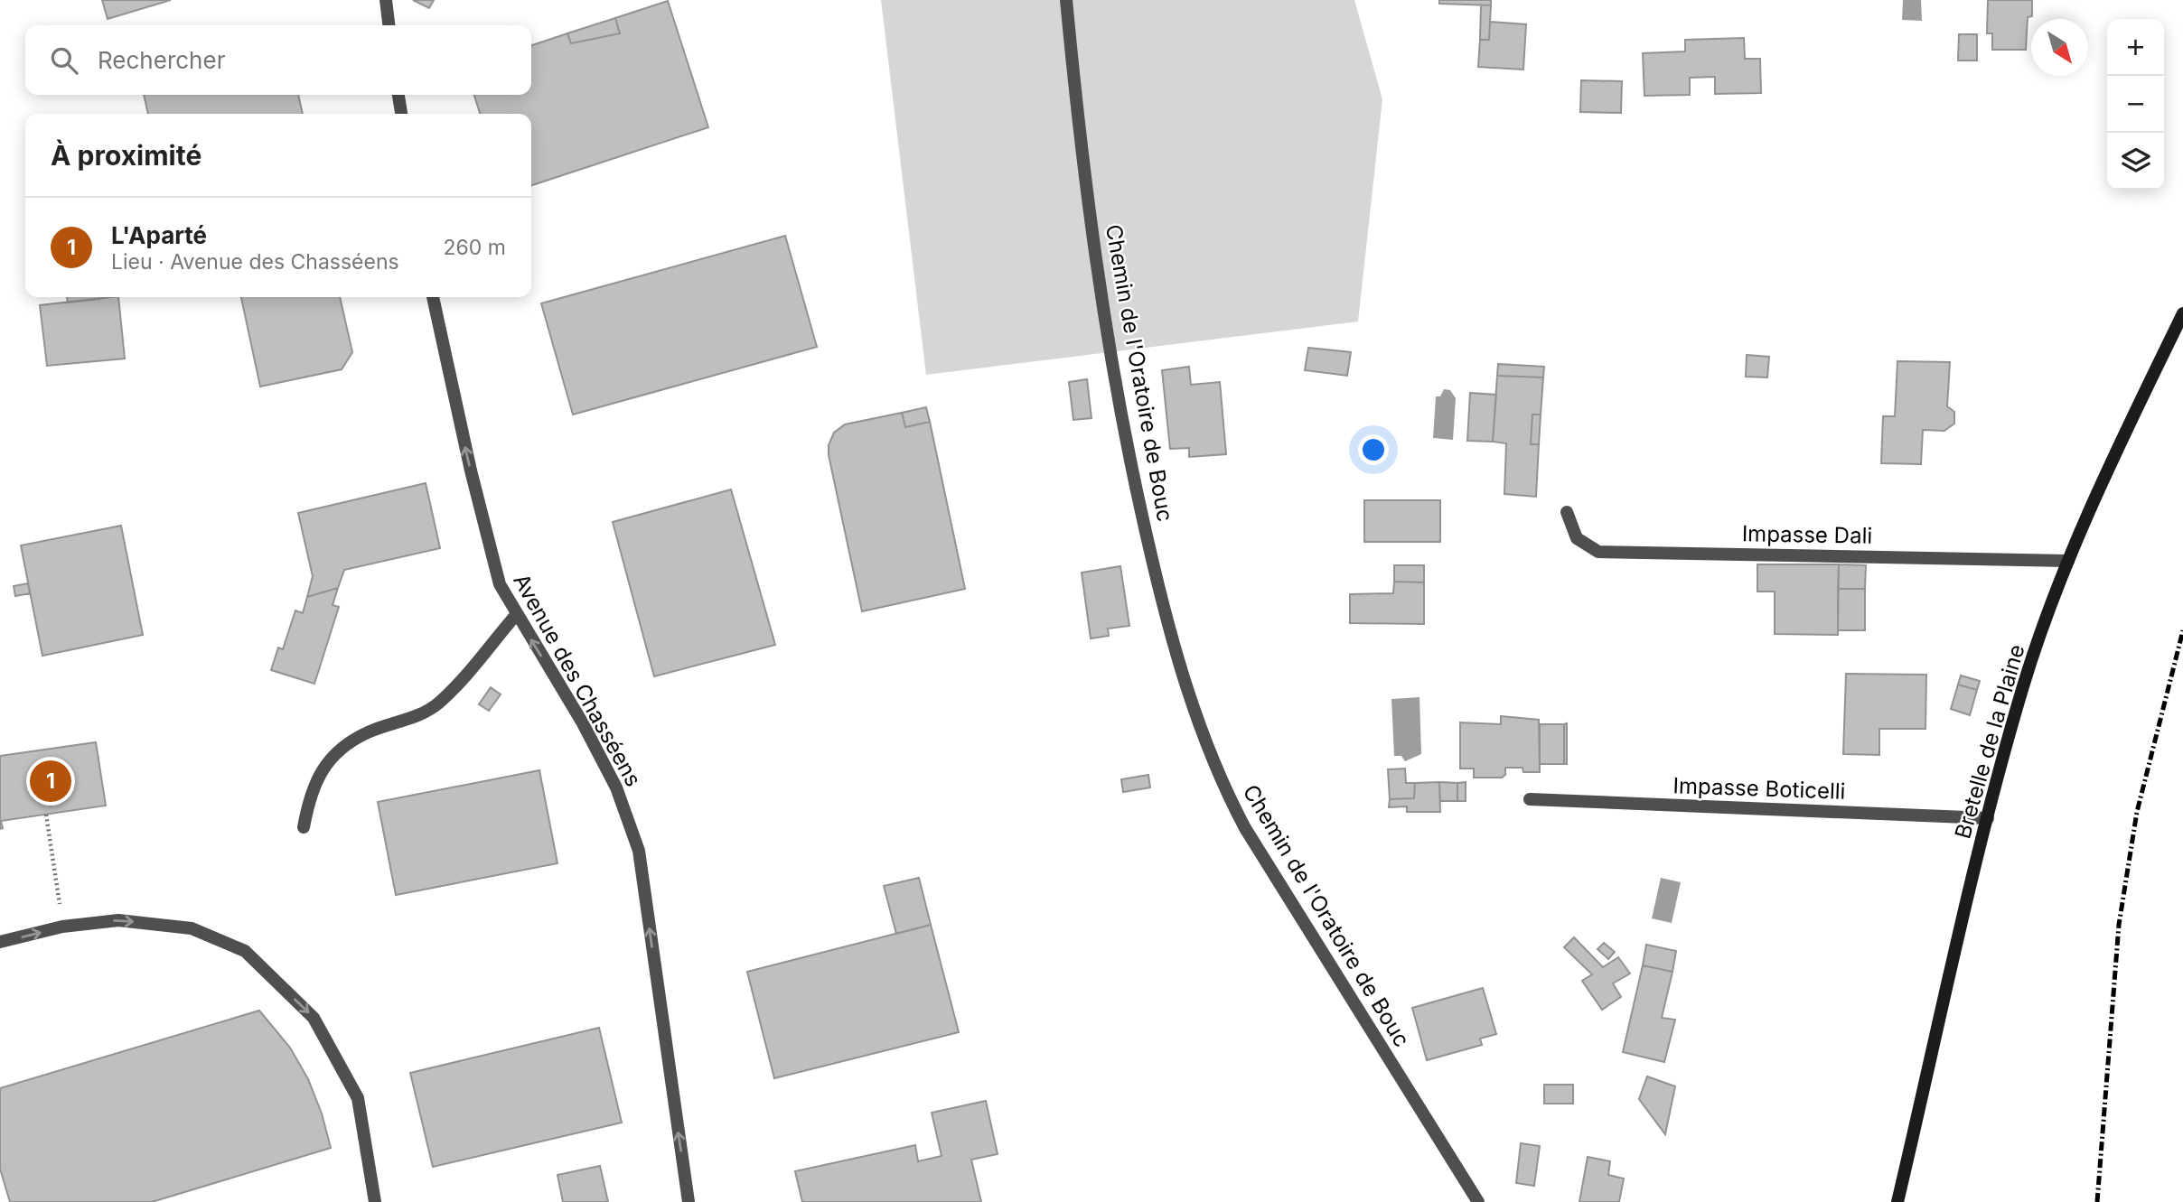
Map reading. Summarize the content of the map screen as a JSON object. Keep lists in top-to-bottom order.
{
  "streets": {
    "main road": ["Bretelle de la Plaine"],
    "street": [
      "Chemin de l'Oratoire de Bouc",
      "Impasse Dali",
      "Avenue des Chasséens",
      "Impasse Boticelli"
    ]
  },
  "crossings": [
    ["Impasse Dali", "Bretelle de la Plaine"],
    ["Bretelle de la Plaine", "Impasse Boticelli"]
  ],
  "one_way": ["Avenue des Chasséens"],
  "north": "bottom right",
  "page": {
    "map_buttons": ["+", "−"],
    "search": "Rechercher",
    "heading": "À proximité",
    "list": [
      {
        "mark": "1",
        "name": "L'Aparté",
        "note": "Lieu · Avenue des Chasséens",
        "value": "260 m"
      }
    ],
    "pins": "1"
  }
}
